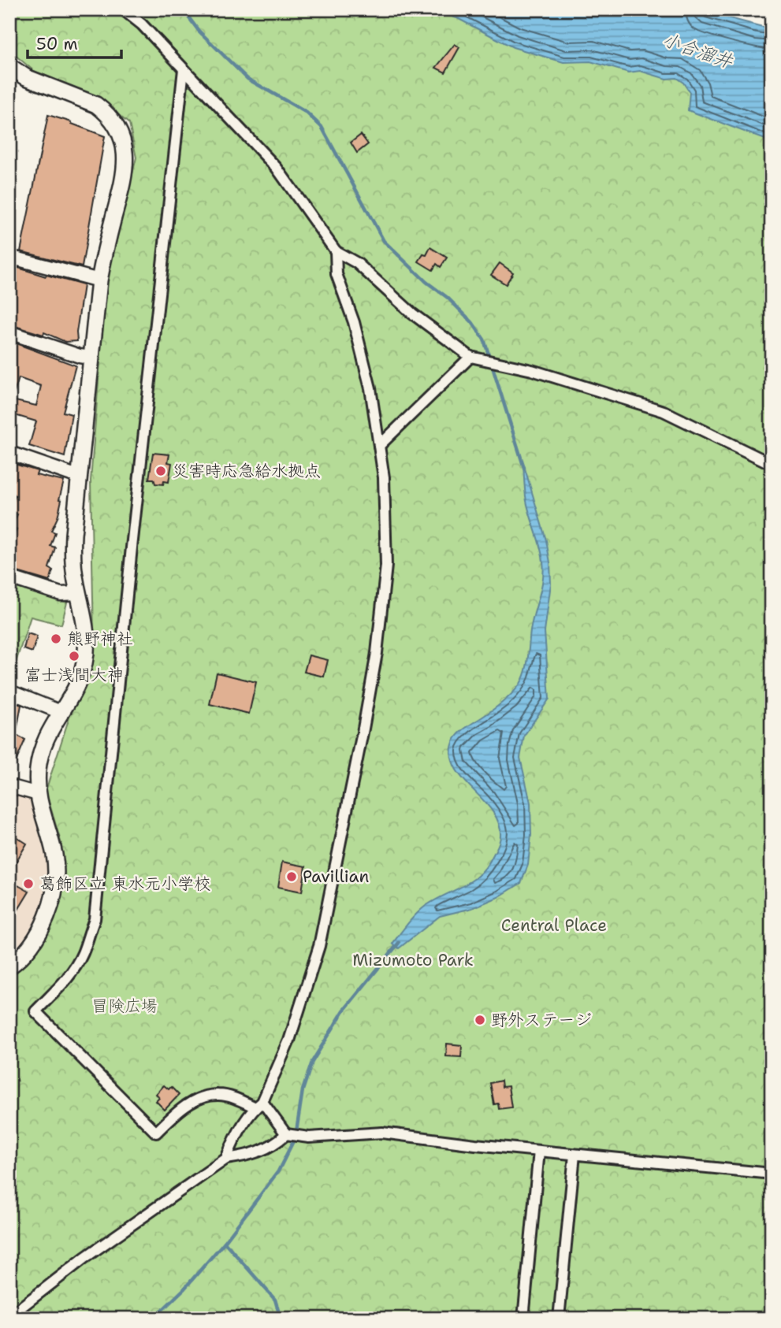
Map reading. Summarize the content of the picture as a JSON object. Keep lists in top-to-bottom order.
{
  "water": ["小合溜井"],
  "parks": ["Central Place", "Mizumoto Park", "冒険広場"],
  "places": [
    "災害時応急給水拠点",
    "熊野神社",
    "富士浅間大神",
    "Pavillian",
    "葛飾区立 東水元小学校",
    "野外ステージ"
  ],
  "scale_bar": "50 m"
}
